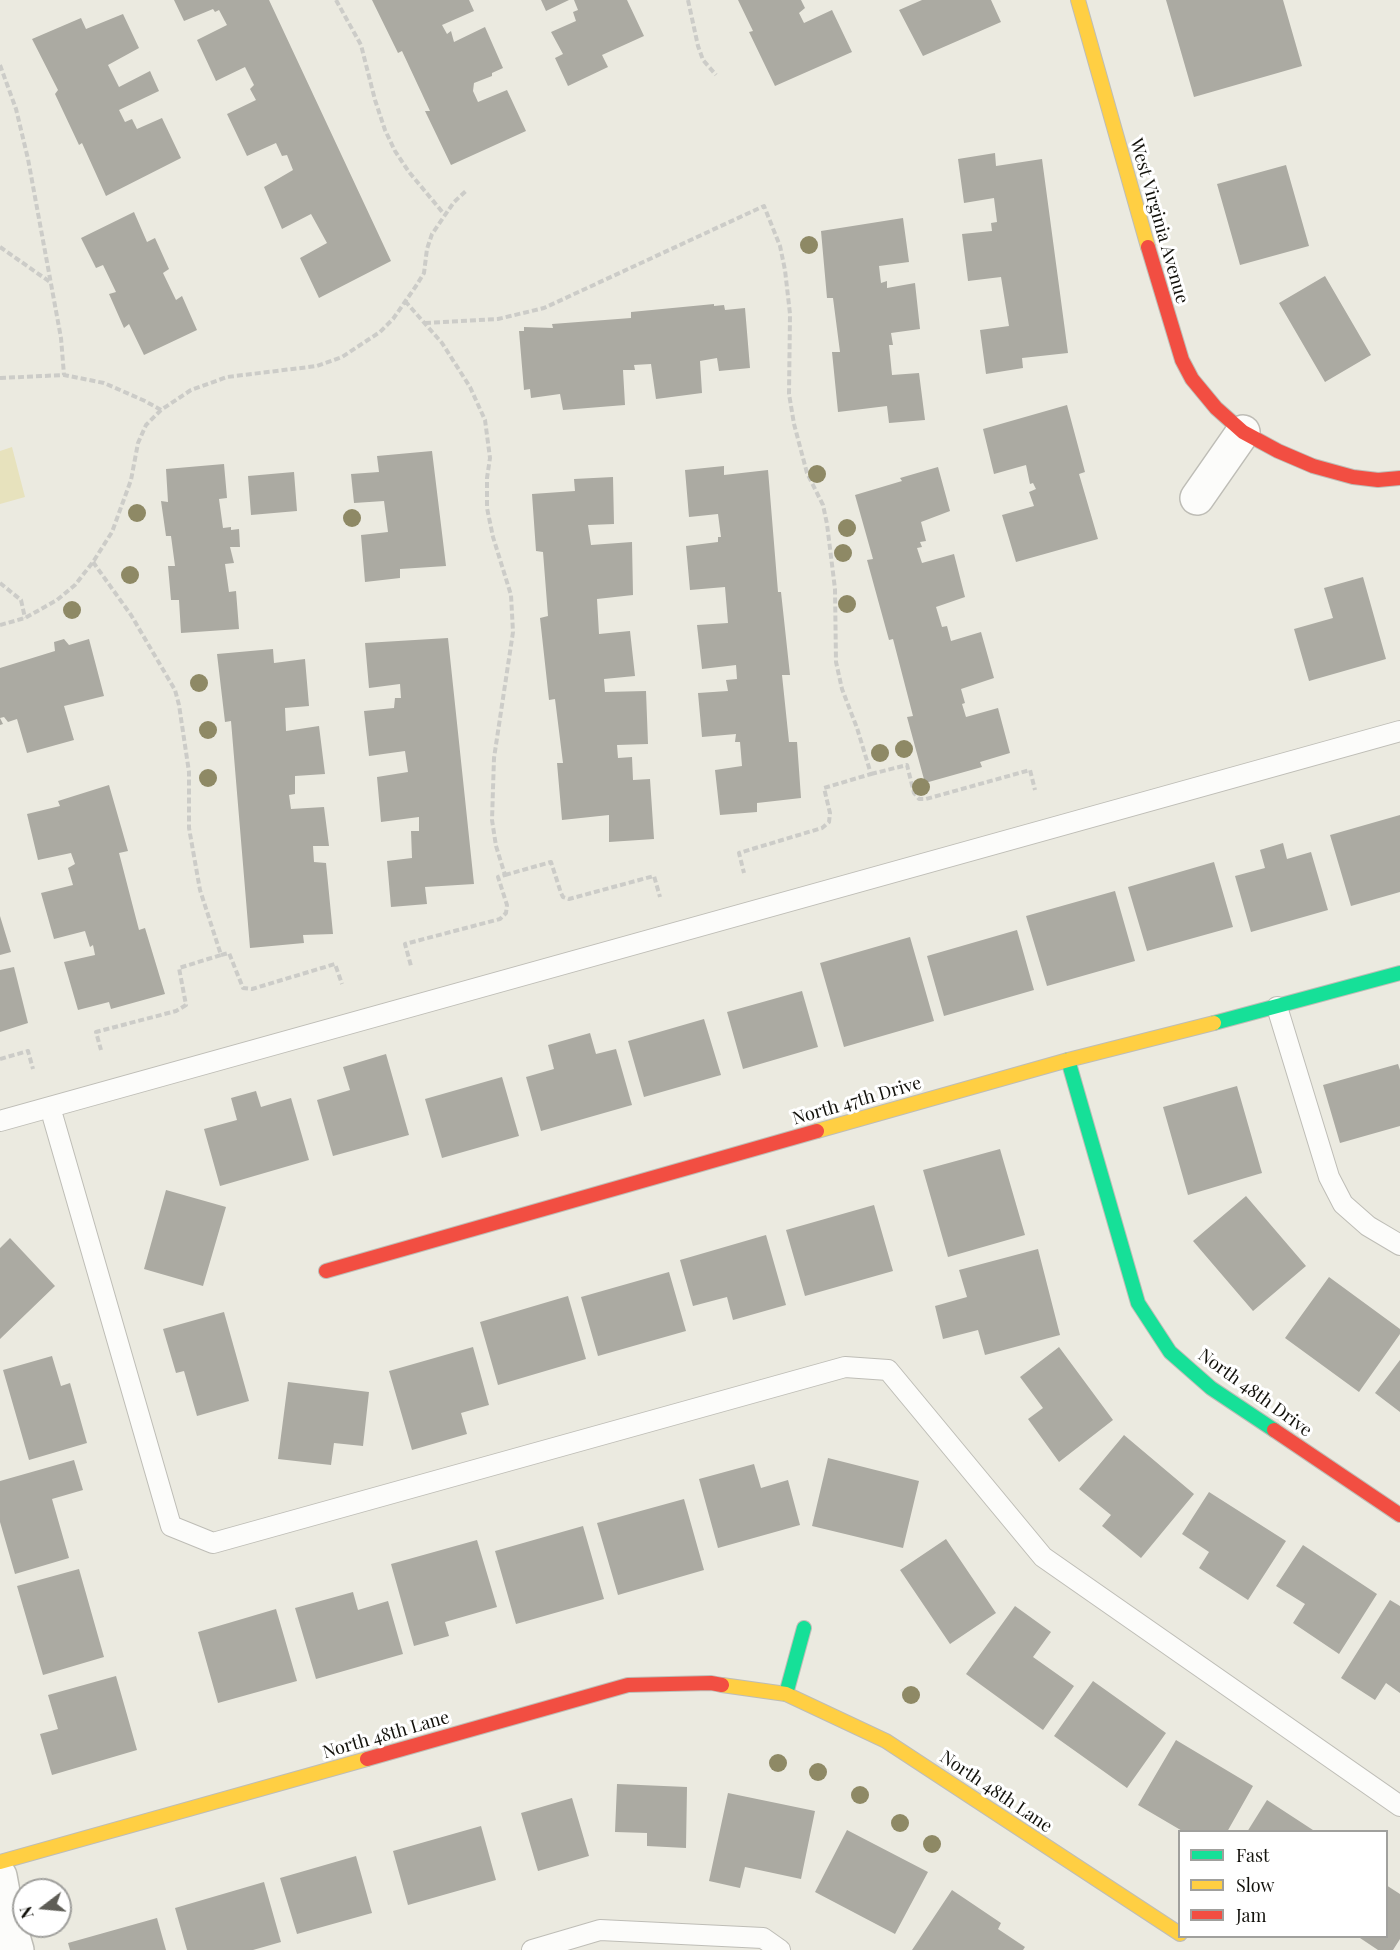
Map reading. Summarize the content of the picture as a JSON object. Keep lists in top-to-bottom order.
{
  "streets": {
    "street": [
      "West Virginia Avenue",
      "North 47th Drive",
      "North 48th Drive",
      "North 48th Lane"
    ]
  },
  "crossings": [
    ["North 47th Drive", "North 48th Drive"]
  ],
  "legend": ["Fast", "Slow", "Jam"],
  "north": "left"
}
